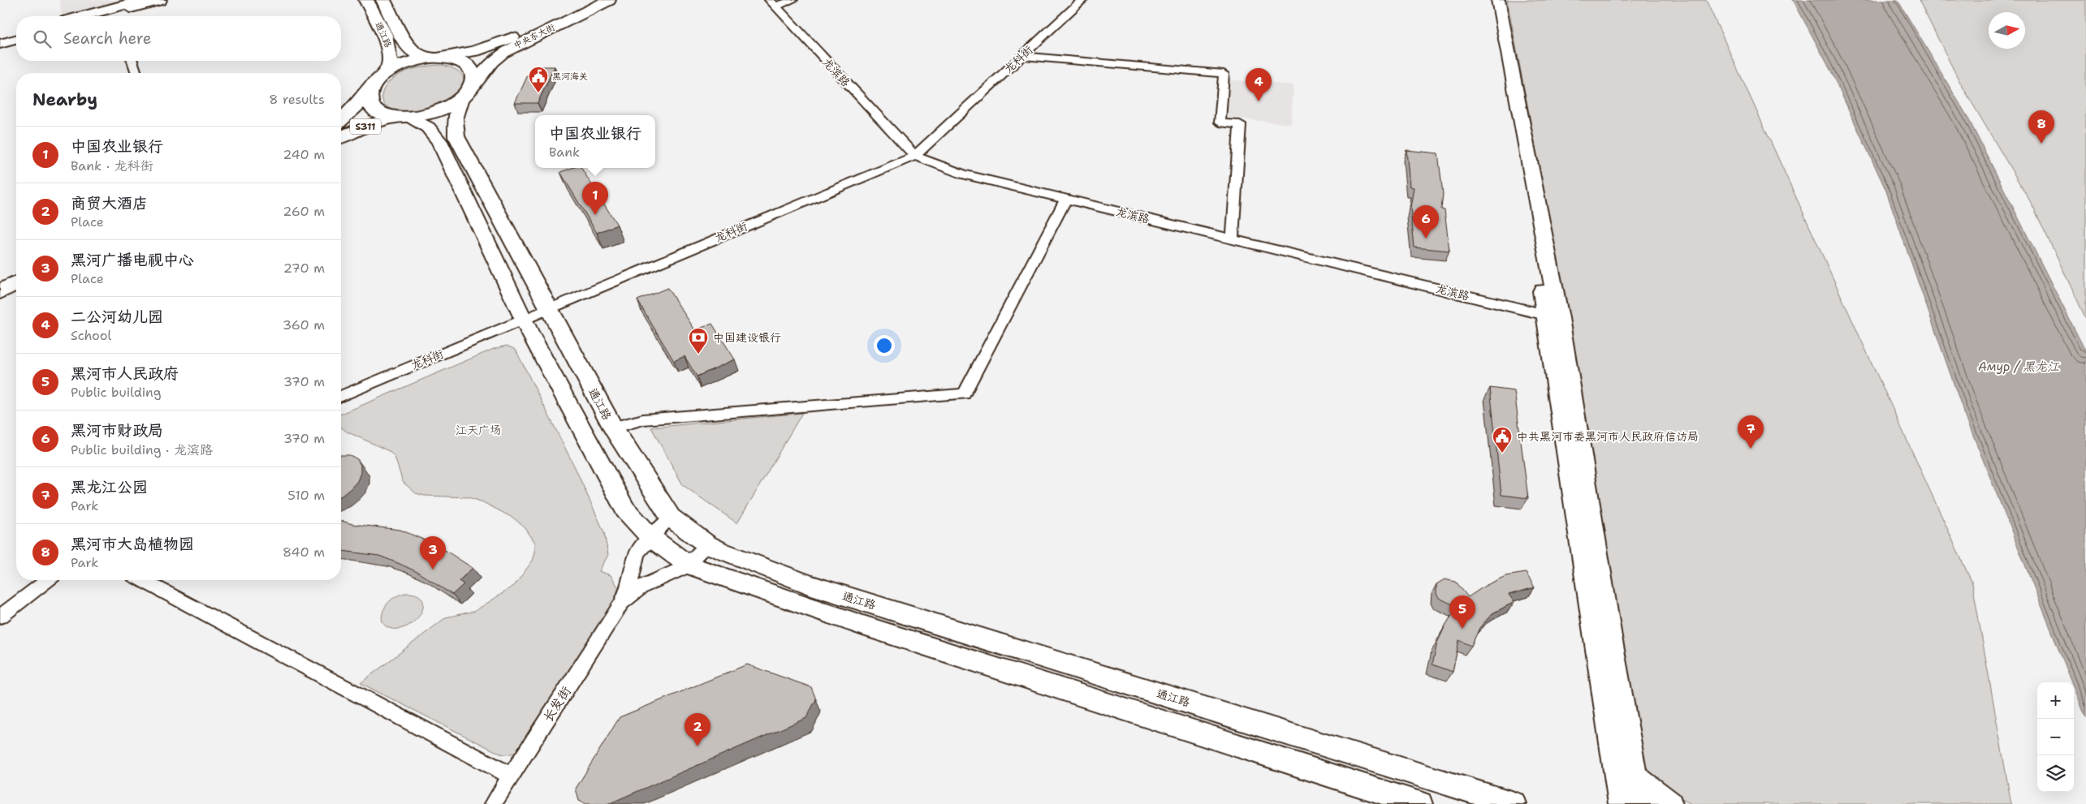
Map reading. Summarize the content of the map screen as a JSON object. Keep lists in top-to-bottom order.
{
  "streets": {
    "main road": ["通江路", "中央东大街", "S311"],
    "street": ["龙科街", "龙滨路", "长发街"]
  },
  "crossings": [
    ["通江路", "中央东大街"],
    ["通江路", "龙科街"],
    ["通江路", "S311"],
    ["通江路", "长发街"],
    ["龙科街", "龙滨路"]
  ],
  "water": ["Амур / 黑龙江"],
  "parks": ["江天广场"],
  "places": {
    "public building": ["黑河海关", "中共黑河市委黑河市人民政府信访局"],
    "bank": ["中国建设银行"]
  },
  "north": "right",
  "page": {
    "search": "Search here",
    "pins": [
      "4",
      "8",
      "1",
      "6",
      "7",
      "3",
      "5",
      "2"
    ],
    "heading": ["Nearby", "8 results"],
    "popup": ["中国农业银行", "Bank"],
    "list": [
      {
        "mark": "1",
        "name": "中国农业银行",
        "note": "Bank · 龙科街",
        "value": "240 m"
      },
      {
        "mark": "2",
        "name": "商贸大酒店",
        "note": "Place",
        "value": "260 m"
      },
      {
        "mark": "3",
        "name": "黑河广播电视中心",
        "note": "Place",
        "value": "270 m"
      },
      {
        "mark": "4",
        "name": "二公河幼儿园",
        "note": "School",
        "value": "360 m"
      },
      {
        "mark": "5",
        "name": "黑河市人民政府",
        "note": "Public building",
        "value": "370 m"
      },
      {
        "mark": "6",
        "name": "黑河市财政局",
        "note": "Public building · 龙滨路",
        "value": "370 m"
      },
      {
        "mark": "7",
        "name": "黑龙江公园",
        "note": "Park",
        "value": "510 m"
      },
      {
        "mark": "8",
        "name": "黑河市大岛植物园",
        "note": "Park",
        "value": "840 m"
      }
    ],
    "map_buttons": ["+", "−"]
  }
}
